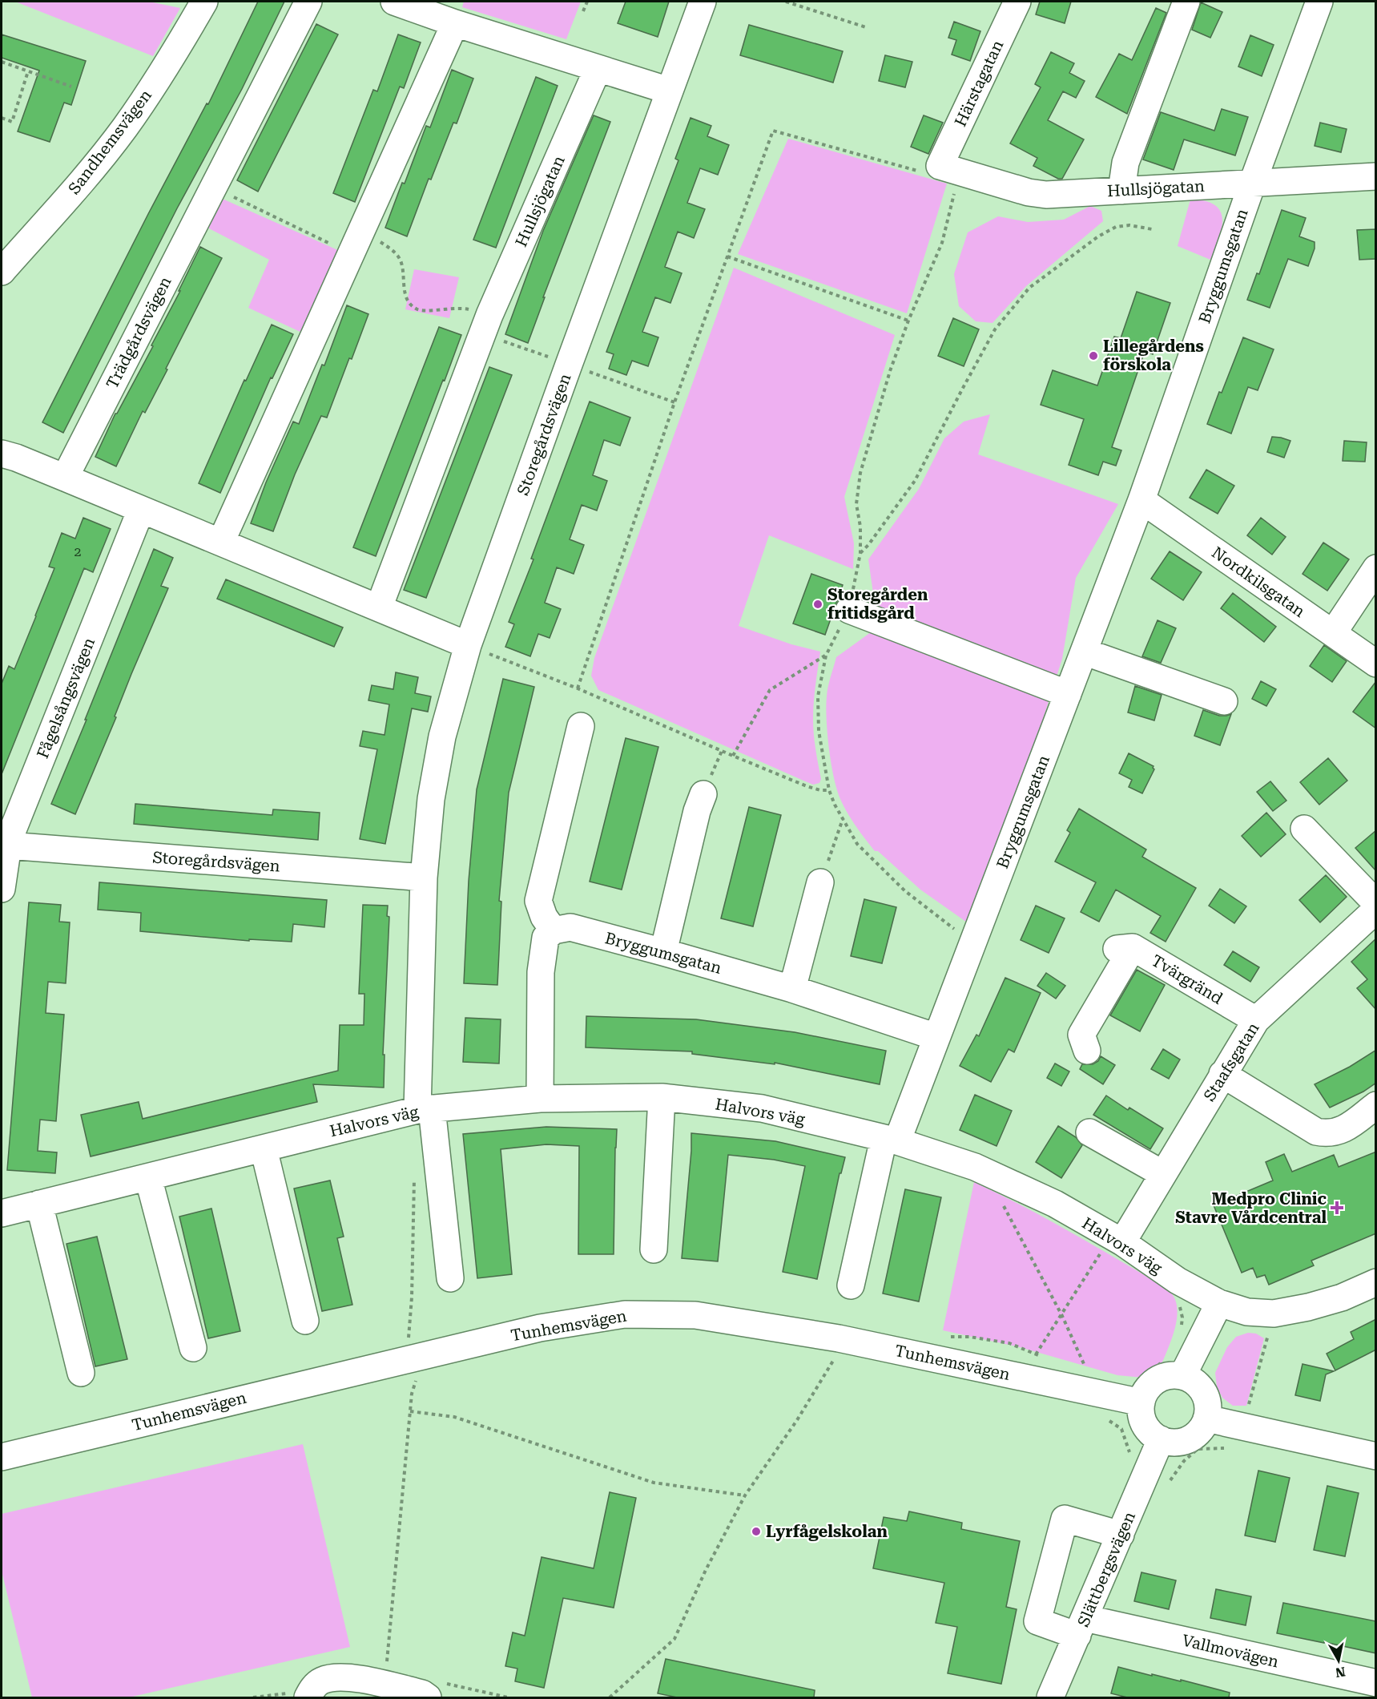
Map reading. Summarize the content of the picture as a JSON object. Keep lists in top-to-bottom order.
{
  "streets": {
    "street": [
      "Härstagatan",
      "Sandhemsvägen",
      "Hullsjögatan",
      "Bryggumsgatan",
      "Trädgårdsvägen",
      "Storegårdsvägen",
      "Nordkilsgatan",
      "Fågelsångsvägen",
      "Tvärgränd",
      "Staafsgatan",
      "Halvors väg",
      "Tunhemsvägen",
      "Slättbergsvägen",
      "Vallmovägen"
    ]
  },
  "crossings": [
    ["Härstagatan", "Hullsjögatan"],
    ["Hullsjögatan", "Bryggumsgatan"],
    ["Bryggumsgatan", "Nordkilsgatan"],
    ["Bryggumsgatan", "Halvors väg"],
    ["Storegårdsvägen", "Fågelsångsvägen"],
    ["Storegårdsvägen", "Halvors väg"],
    ["Tvärgränd", "Staafsgatan"],
    ["Staafsgatan", "Halvors väg"],
    ["Tunhemsvägen", "Slättbergsvägen"],
    ["Slättbergsvägen", "Vallmovägen"]
  ],
  "places": {
    "other": ["Lillegårdens förskola", "Storegården fritidsgård", "Lyrfågelskolan"],
    "health": ["Medpro Clinic Stavre Vårdcentral"]
  },
  "house_numbers": ["2"],
  "north": "bottom"
}
